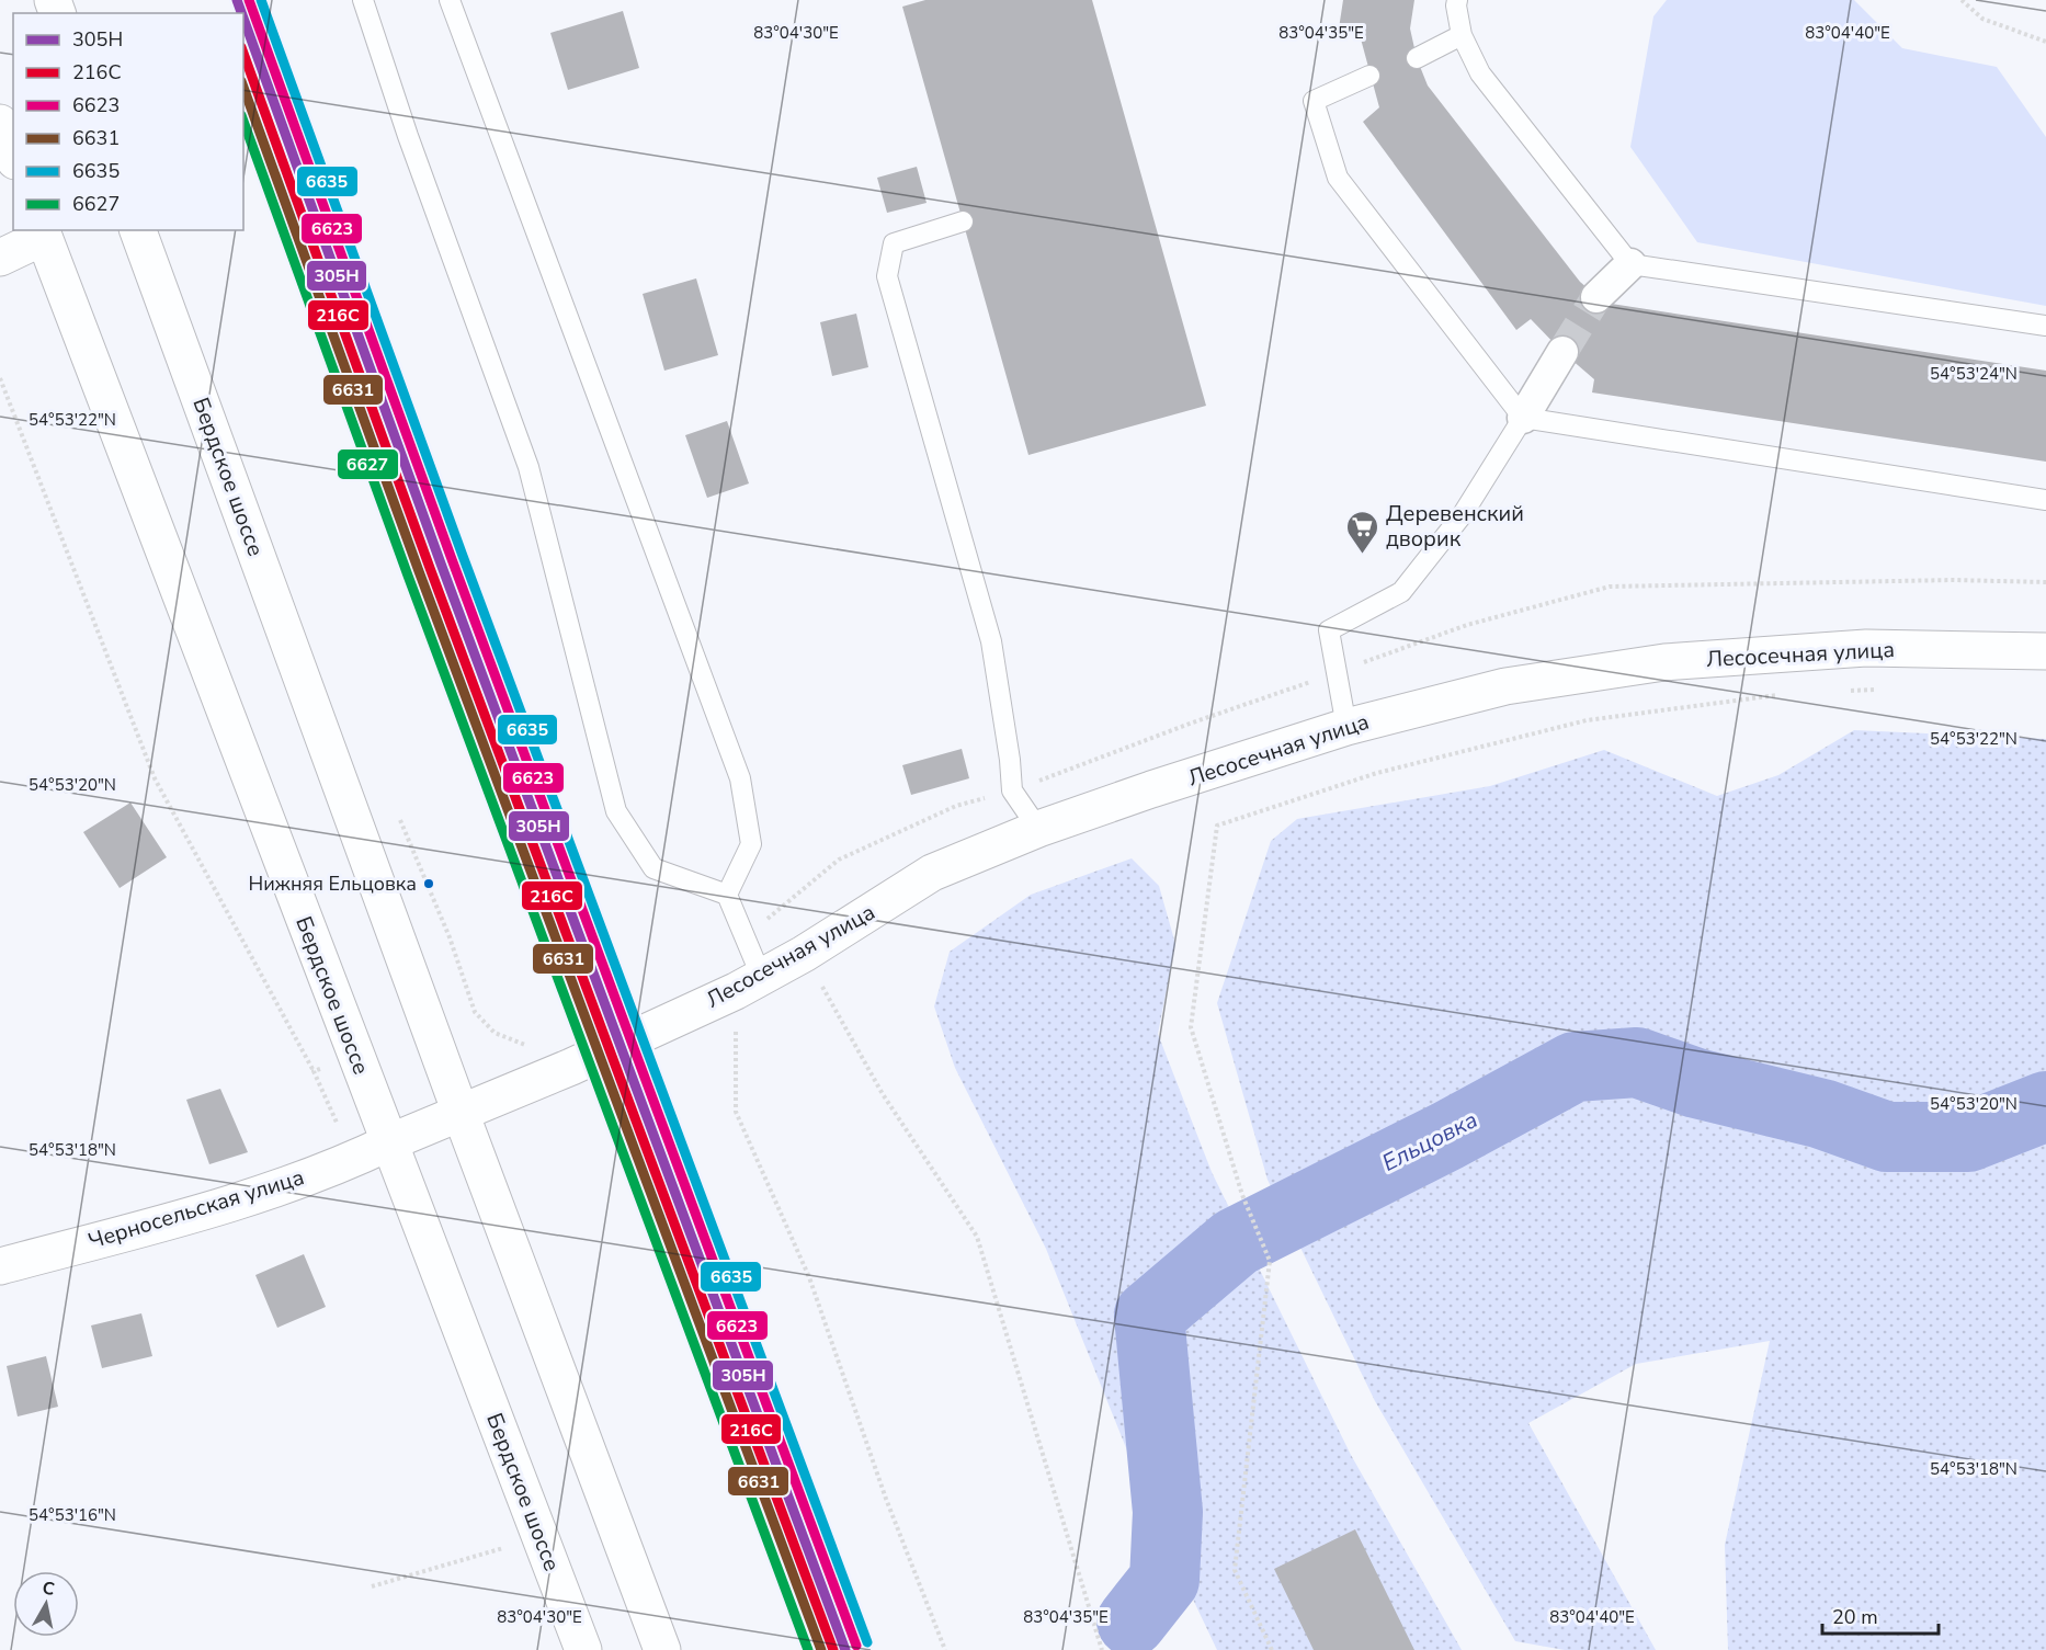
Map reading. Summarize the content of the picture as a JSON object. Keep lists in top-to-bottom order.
{
  "streets": {
    "main road": ["Бердское шоссе", "Лесосечная улица", "Черносельская улица"]
  },
  "crossings": [
    ["Бердское шоссе", "Лесосечная улица"],
    ["Бердское шоссе", "Черносельская улица"]
  ],
  "water": ["Ельцовка"],
  "places": {
    "supermarket": ["Деревенский дворик"],
    "other": ["Нижняя Ельцовка"]
  },
  "lines": [
    "transit line 305Н",
    "transit line 6623",
    "transit line 6635",
    "transit line 216С",
    "transit line 6631",
    "transit line 6627"
  ],
  "legend": [
    "305Н",
    "216С",
    "6623",
    "6631",
    "6635",
    "6627"
  ],
  "scale_bar": "20 m",
  "north": "top",
  "coordinates": [
    "83°04'30\"E",
    "83°04'35\"E",
    "83°04'40\"E",
    "54°53'24\"N",
    "54°53'22\"N",
    "54°53'20\"N",
    "54°53'18\"N",
    "54°53'16\"N"
  ]
}
